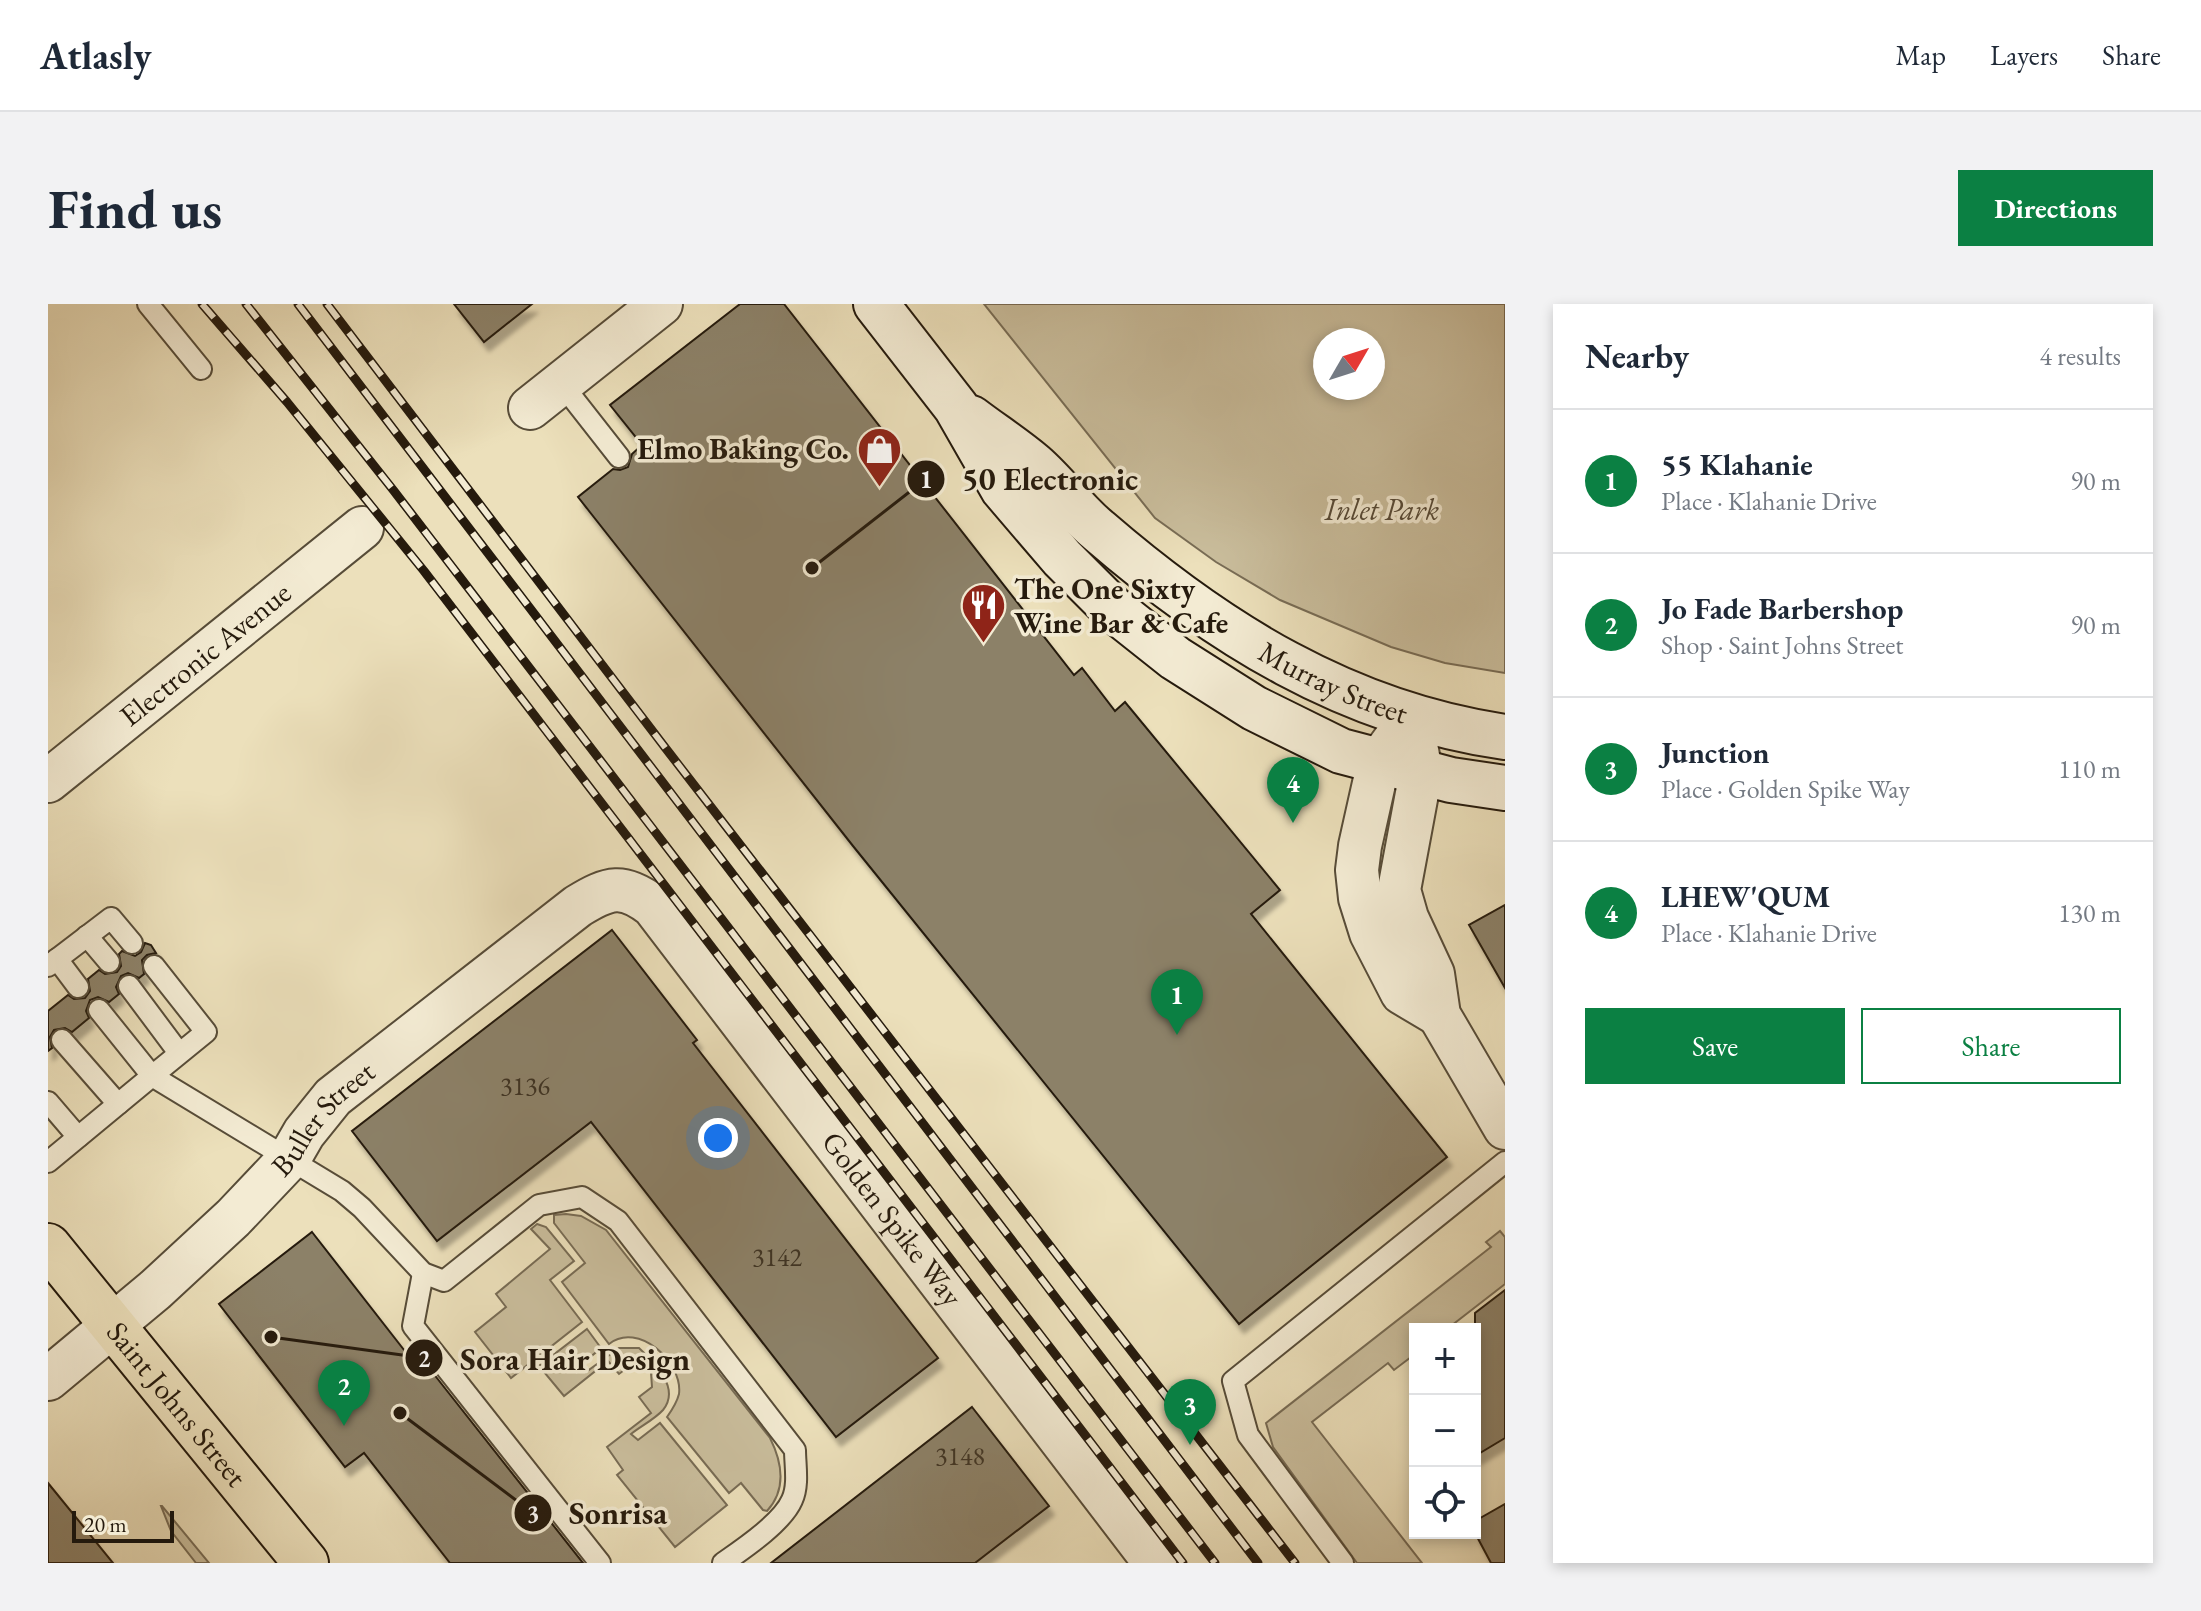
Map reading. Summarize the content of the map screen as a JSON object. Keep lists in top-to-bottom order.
{
  "streets": {
    "main road": ["Murray Street", "Saint Johns Street"],
    "street": ["Electronic Avenue", "Buller Street", "Golden Spike Way"]
  },
  "crossings": [
    ["Buller Street", "Golden Spike Way"],
    ["Buller Street", "Saint Johns Street"]
  ],
  "parks": ["Inlet Park"],
  "places": {
    "shop": ["Elmo Baking Co."],
    "other": ["50 Electronic", "Sora Hair Design", "Sonrisa"],
    "restaurant": ["The One Sixty Wine Bar & Cafe"]
  },
  "house_numbers": ["3136", "3142", "3148"],
  "scale_bar": "20 m",
  "north": "top right",
  "page": {
    "header": "Atlasly",
    "nav": ["Map", "Layers", "Share"],
    "buttons": [
      "Directions",
      ["Save", "Share"]
    ],
    "title": "Find us",
    "heading": ["Nearby", "4 results"],
    "list": [
      {
        "mark": "1",
        "name": "55 Klahanie",
        "note": "Place · Klahanie Drive",
        "value": "90 m"
      },
      {
        "mark": "2",
        "name": "Jo Fade Barbershop",
        "note": "Shop · Saint Johns Street",
        "value": "90 m"
      },
      {
        "mark": "3",
        "name": "Junction",
        "note": "Place · Golden Spike Way",
        "value": "110 m"
      },
      {
        "mark": "4",
        "name": "LHEW'QUM",
        "note": "Place · Klahanie Drive",
        "value": "130 m"
      }
    ],
    "pins": [
      "4",
      "1",
      "2",
      "3"
    ],
    "map_buttons": ["+", "−"],
    "scale": "20 m"
  }
}
